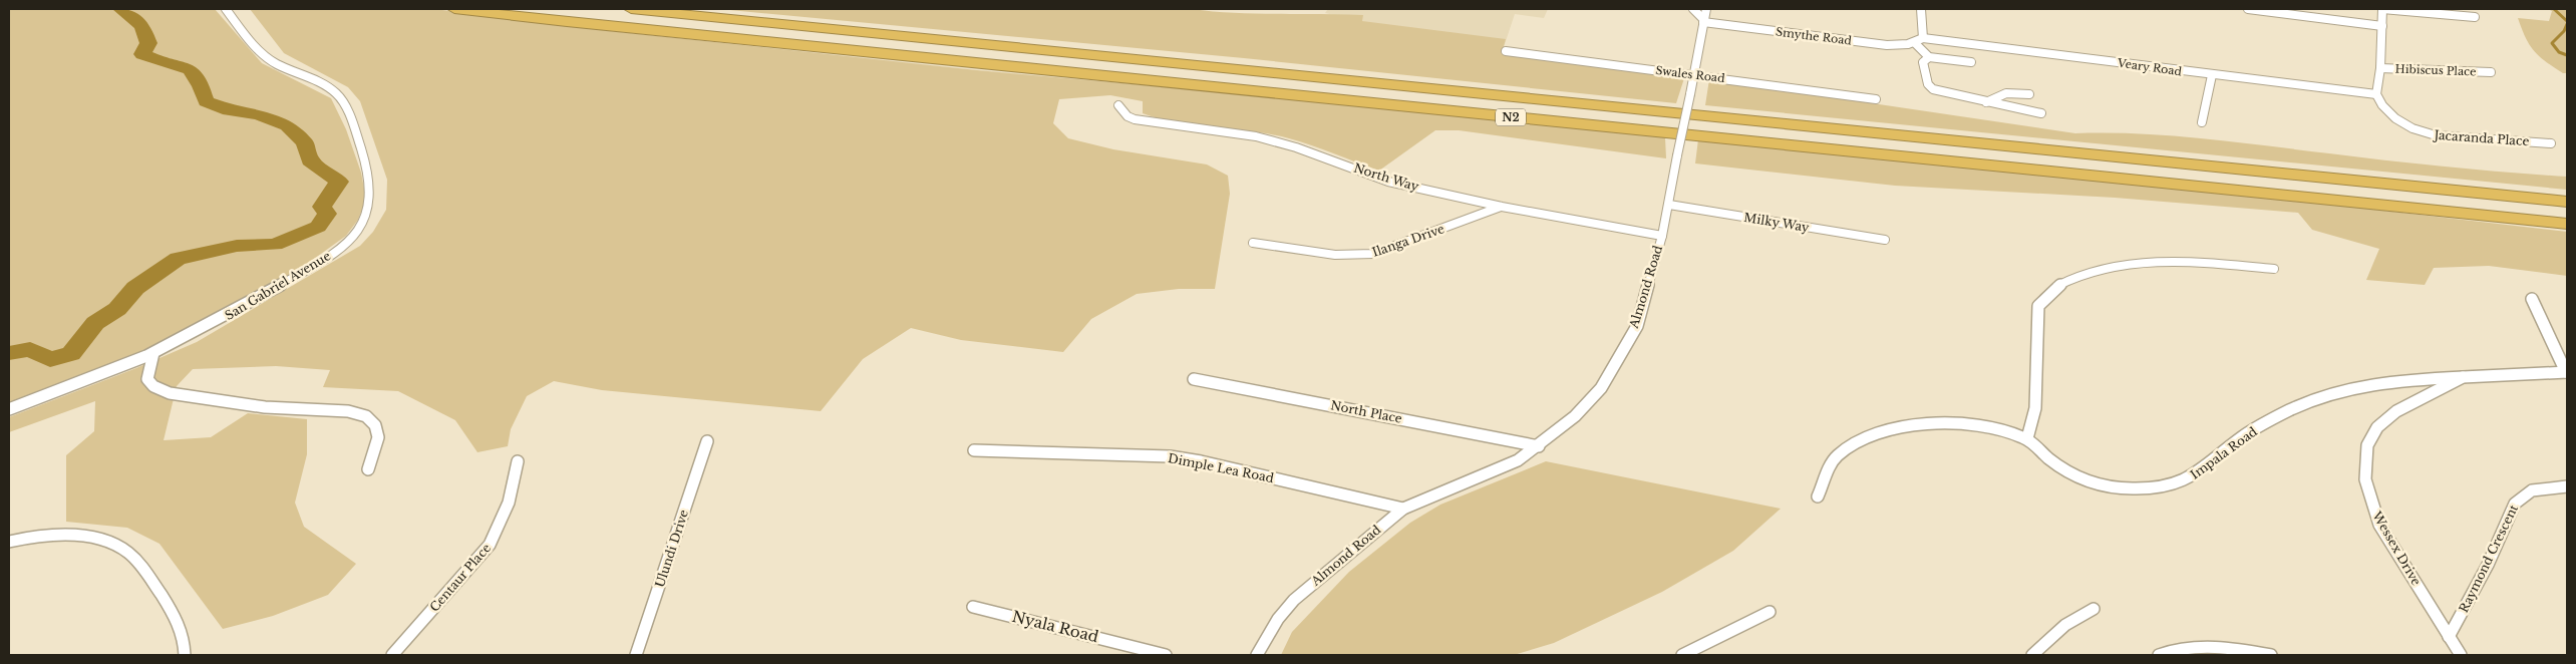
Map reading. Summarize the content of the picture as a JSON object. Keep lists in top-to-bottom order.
{
  "streets": {
    "highway": ["N2"],
    "street": [
      "Smythe Road",
      "Veary Road",
      "Hibiscus Place",
      "Swales Road",
      "Jacaranda Place",
      "North Way",
      "Milky Way",
      "Ilanga Drive",
      "San Gabriel Avenue",
      "Almond Road",
      "North Place",
      "Impala Road",
      "Dimple Lea Road",
      "Ulundi Drive",
      "Wessex Drive",
      "Raymond Crescent",
      "Centaur Place",
      "Nyala Road"
    ]
  },
  "crossings": [
    ["Smythe Road", "Veary Road"],
    ["Smythe Road", "Almond Road"],
    ["Veary Road", "Jacaranda Place"],
    ["Swales Road", "Almond Road"],
    ["North Way", "Ilanga Drive"],
    ["North Way", "Almond Road"],
    ["Milky Way", "Almond Road"],
    ["Almond Road", "North Place"],
    ["Almond Road", "Dimple Lea Road"],
    ["Impala Road", "Wessex Drive"],
    ["Wessex Drive", "Raymond Crescent"]
  ]
}
